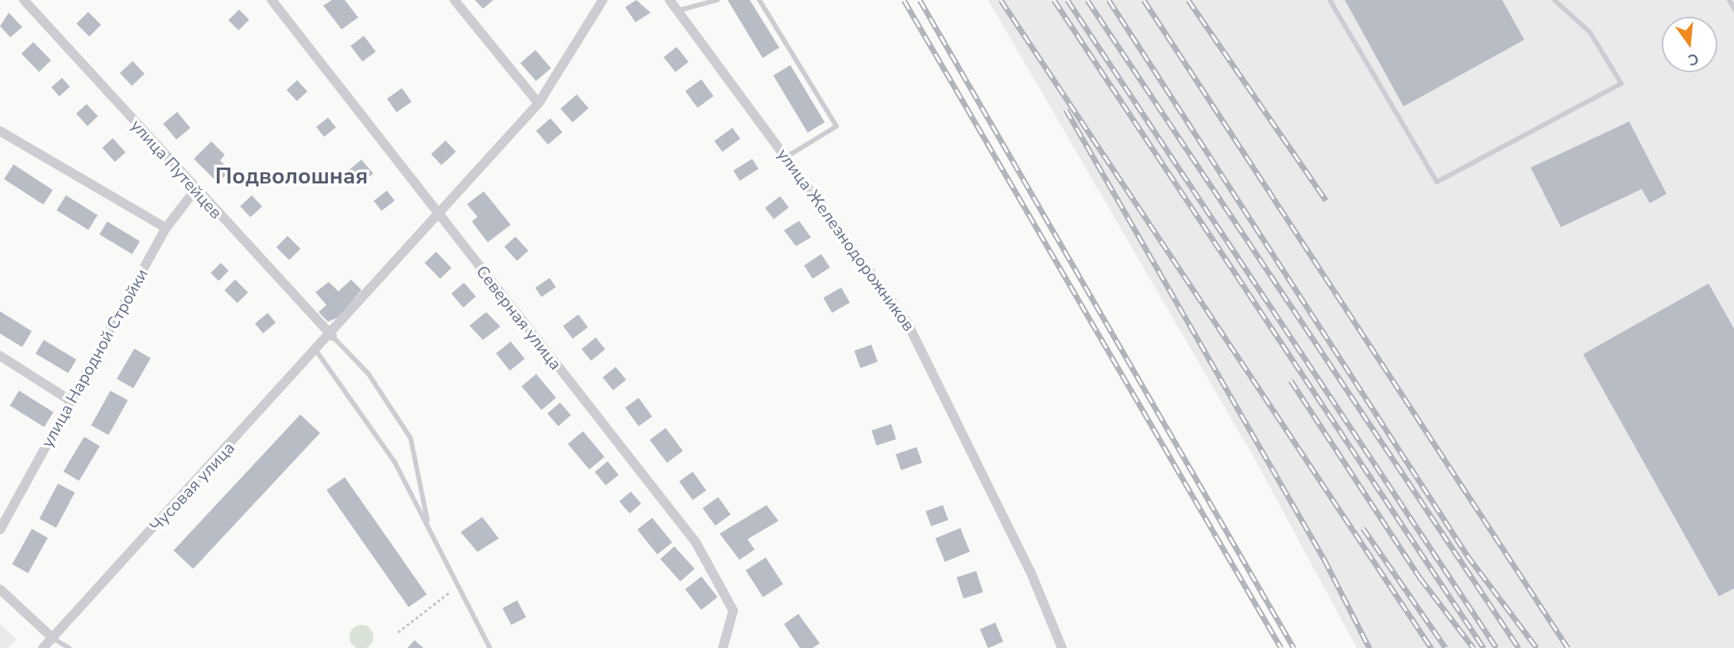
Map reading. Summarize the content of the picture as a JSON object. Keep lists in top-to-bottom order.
{
  "streets": {
    "street": [
      "улица Путейцев",
      "улица Железнодорожников",
      "Северная улица",
      "улица Народной Стройки",
      "Чусовая улица"
    ]
  },
  "crossings": [
    ["улица Путейцев", "улица Народной Стройки"],
    ["улица Путейцев", "Чусовая улица"],
    ["Северная улица", "Чусовая улица"]
  ],
  "districts": ["Подволошная"],
  "north": "bottom"
}
